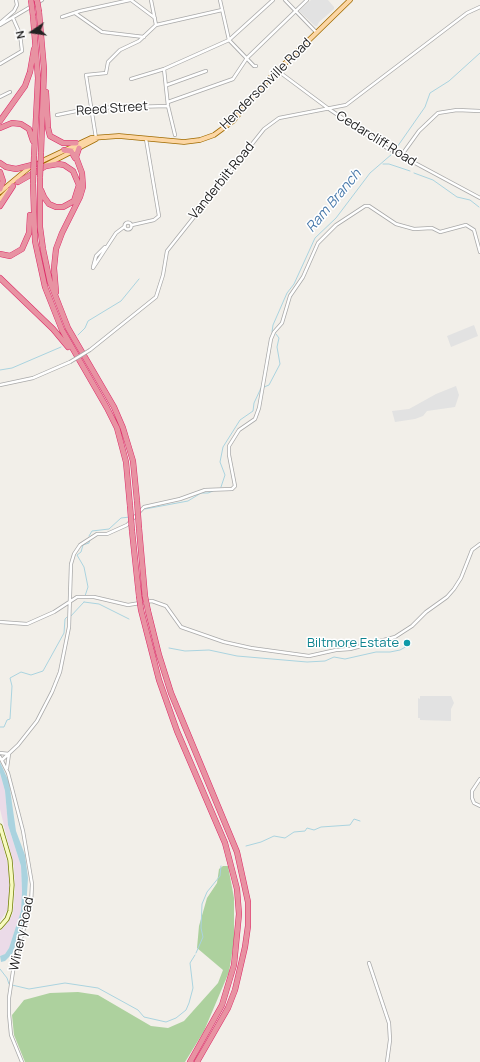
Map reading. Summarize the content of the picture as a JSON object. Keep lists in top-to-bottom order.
{
  "streets": {
    "main road": ["Hendersonville Road"],
    "street": [
      "Reed Street",
      "Cedarcliff Road",
      "Vanderbilt Road",
      "Winery Road"
    ]
  },
  "crossings": [
    ["Hendersonville Road", "Cedarcliff Road"],
    ["Cedarcliff Road", "Vanderbilt Road"]
  ],
  "water": ["Ram Branch"],
  "places": ["Biltmore Estate"],
  "north": "left"
}
